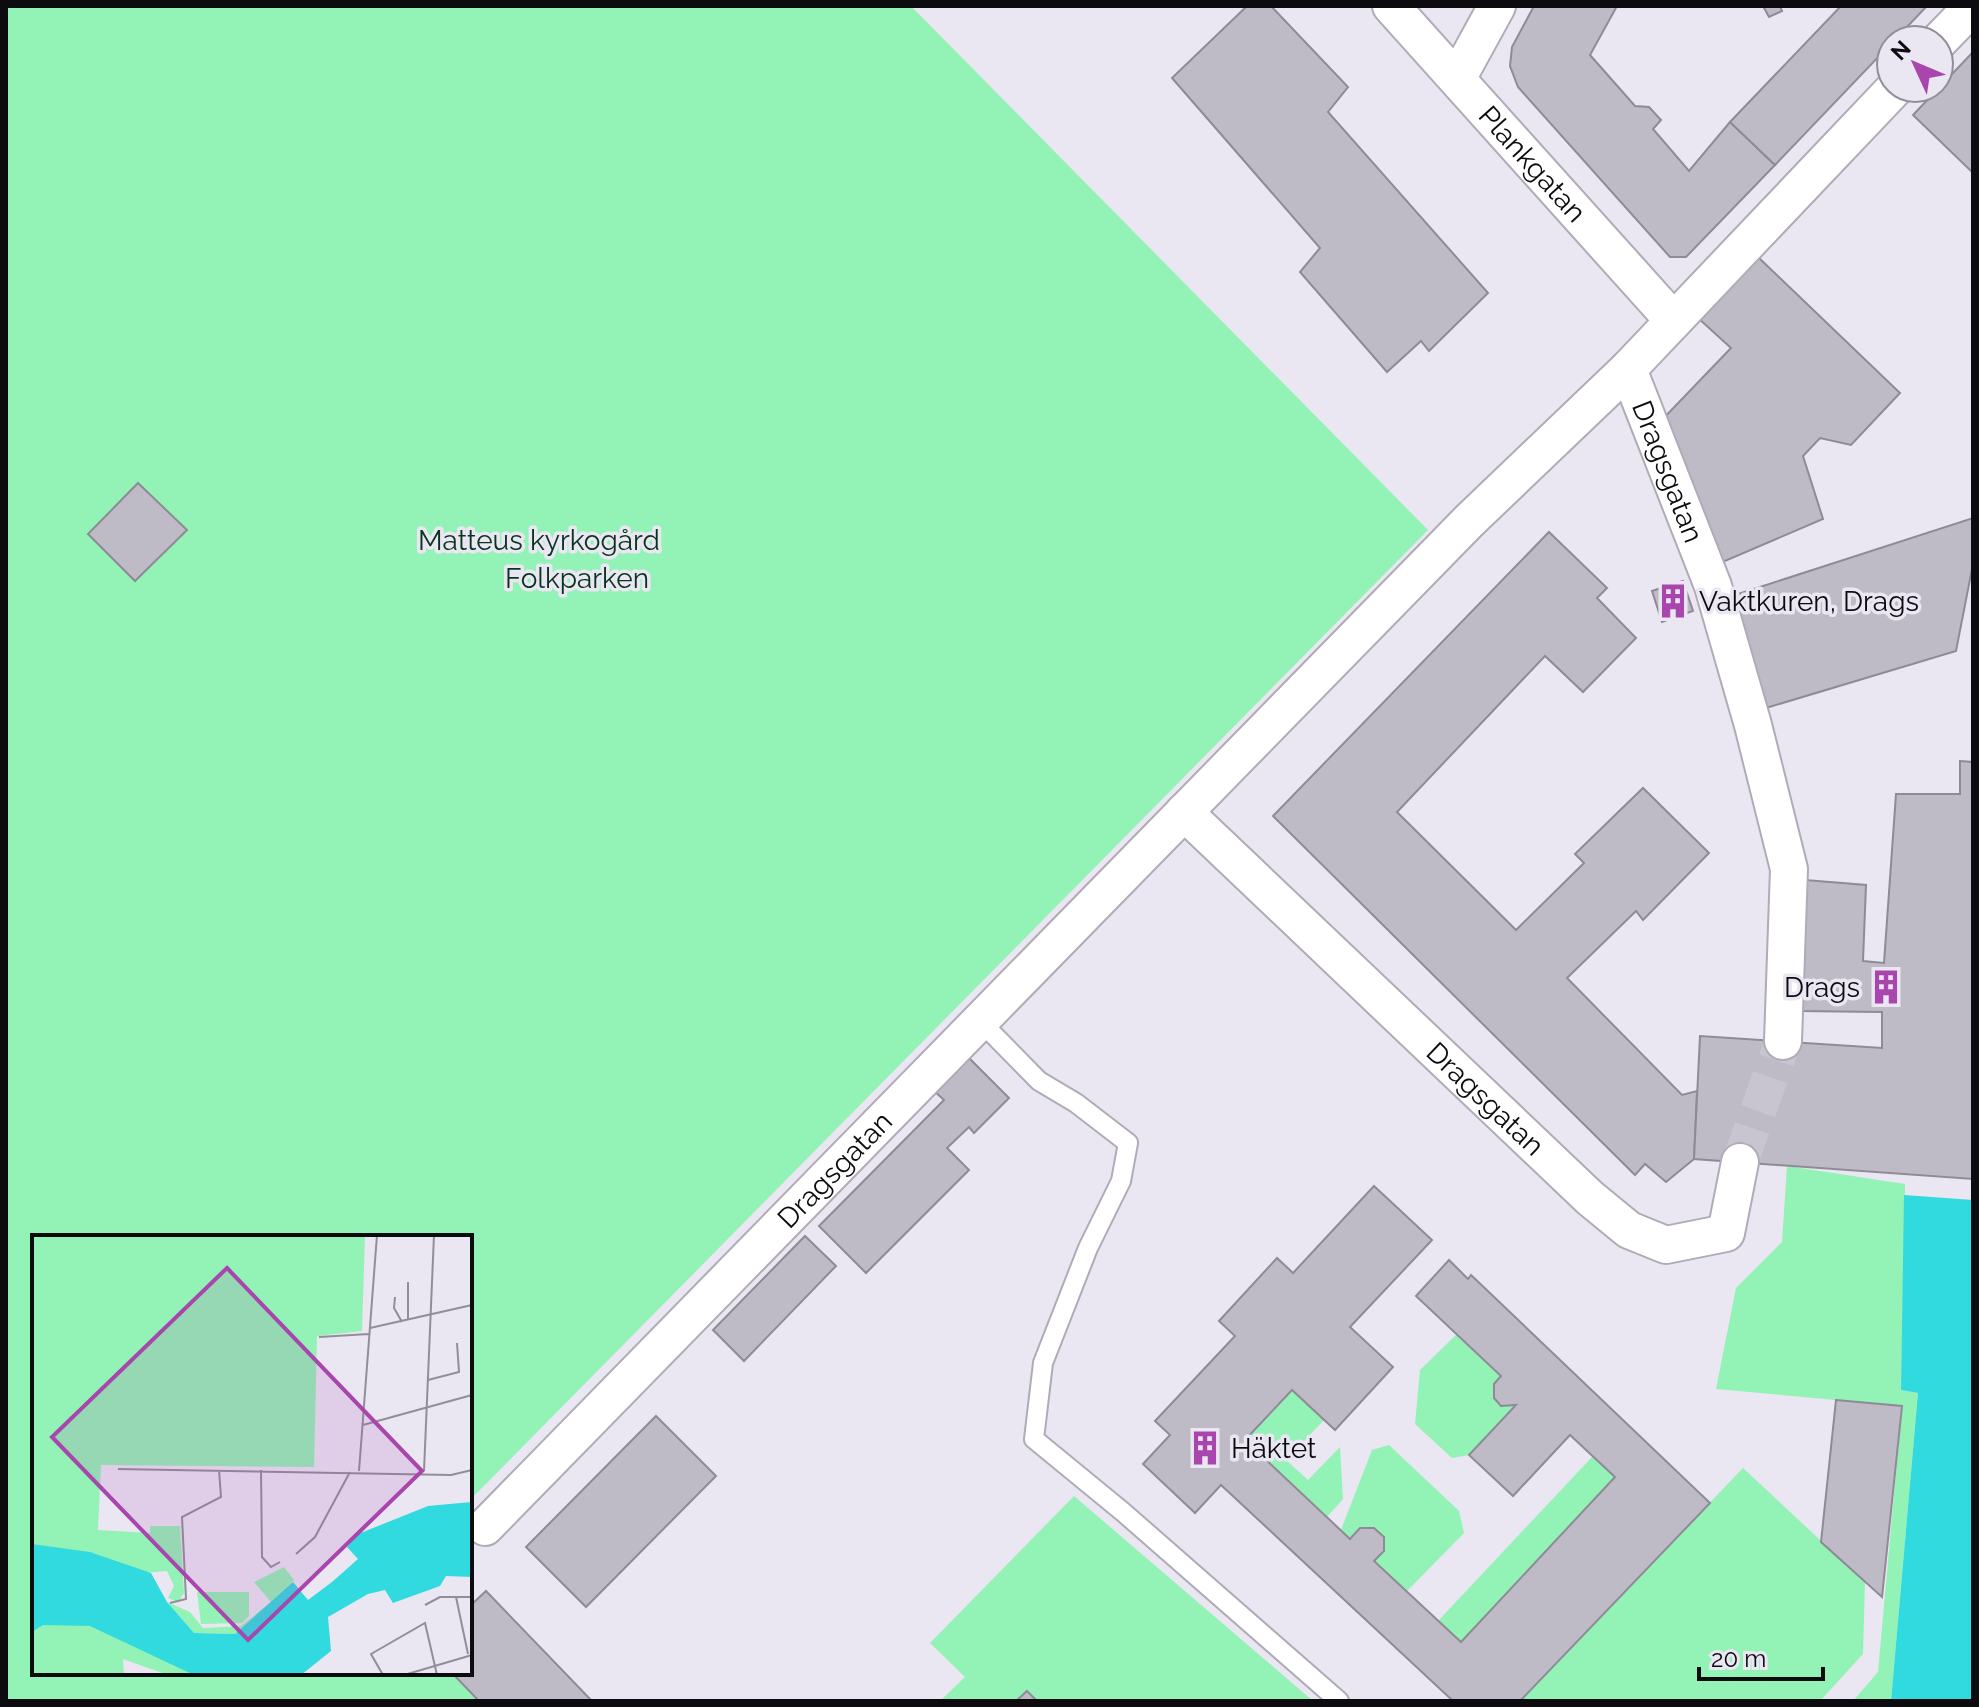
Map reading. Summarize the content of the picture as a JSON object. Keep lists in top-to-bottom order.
{
  "streets": {
    "street": ["Plankgatan", "Dragsgatan"]
  },
  "crossings": [
    ["Plankgatan", "Dragsgatan"]
  ],
  "parks": ["Matteus kyrkogård", "Folkparken"],
  "places": {
    "building": ["Vaktkuren, Drags", "Drags", "Häktet"]
  },
  "scale_bar": "20 m",
  "north": "top left"
}
